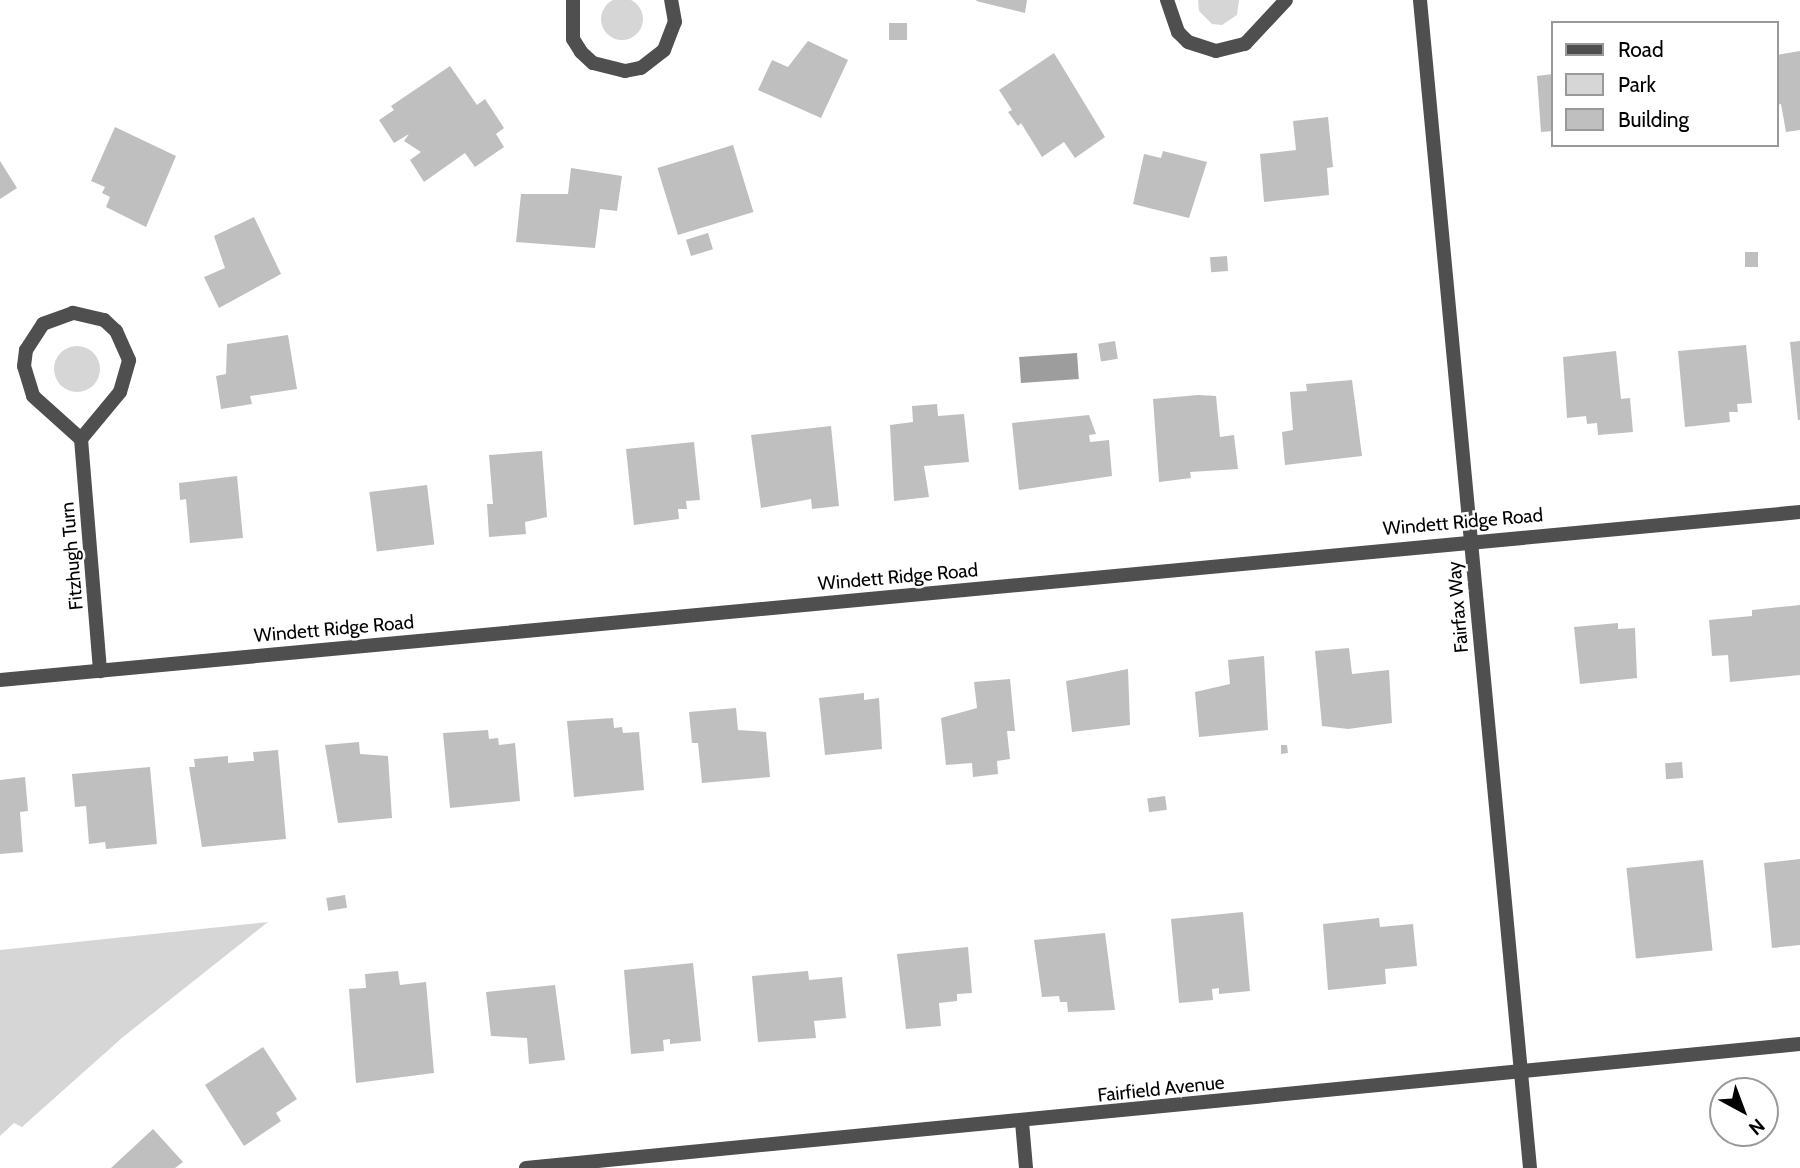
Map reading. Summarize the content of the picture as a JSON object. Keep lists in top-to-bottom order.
{
  "streets": {
    "street": [
      "Windett Ridge Road",
      "Fitzhugh Turn",
      "Fairfax Way",
      "Fairfield Avenue"
    ]
  },
  "crossings": [
    ["Windett Ridge Road", "Fitzhugh Turn"],
    ["Windett Ridge Road", "Fairfax Way"],
    ["Fairfax Way", "Fairfield Avenue"]
  ],
  "legend": ["Road", "Park", "Building"],
  "north": "bottom right"
}
